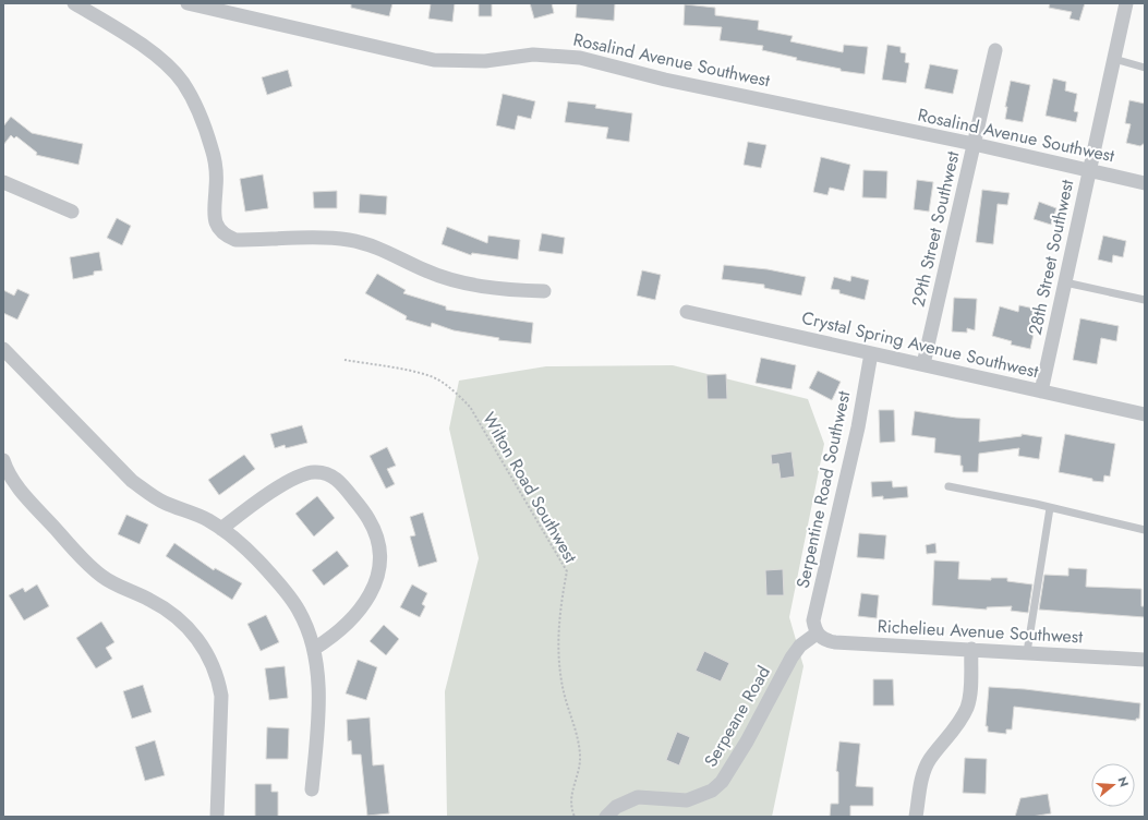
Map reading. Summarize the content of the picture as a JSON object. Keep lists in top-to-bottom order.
{
  "streets": {
    "street": [
      "Rosalind Avenue Southwest",
      "29th Street Southwest",
      "28th Street Southwest",
      "Crystal Spring Avenue Southwest",
      "Serpentine Road Southwest",
      "Richelieu Avenue Southwest",
      "Serpeane Road"
    ],
    "path": ["Wilton Road Southwest"]
  },
  "crossings": [
    ["Rosalind Avenue Southwest", "29th Street Southwest"],
    ["Rosalind Avenue Southwest", "28th Street Southwest"],
    ["29th Street Southwest", "Crystal Spring Avenue Southwest"],
    ["28th Street Southwest", "Crystal Spring Avenue Southwest"],
    ["Crystal Spring Avenue Southwest", "Serpentine Road Southwest"],
    ["Serpentine Road Southwest", "Richelieu Avenue Southwest"],
    ["Serpentine Road Southwest", "Serpeane Road"],
    ["Richelieu Avenue Southwest", "Serpeane Road"]
  ],
  "north": "right"
}
